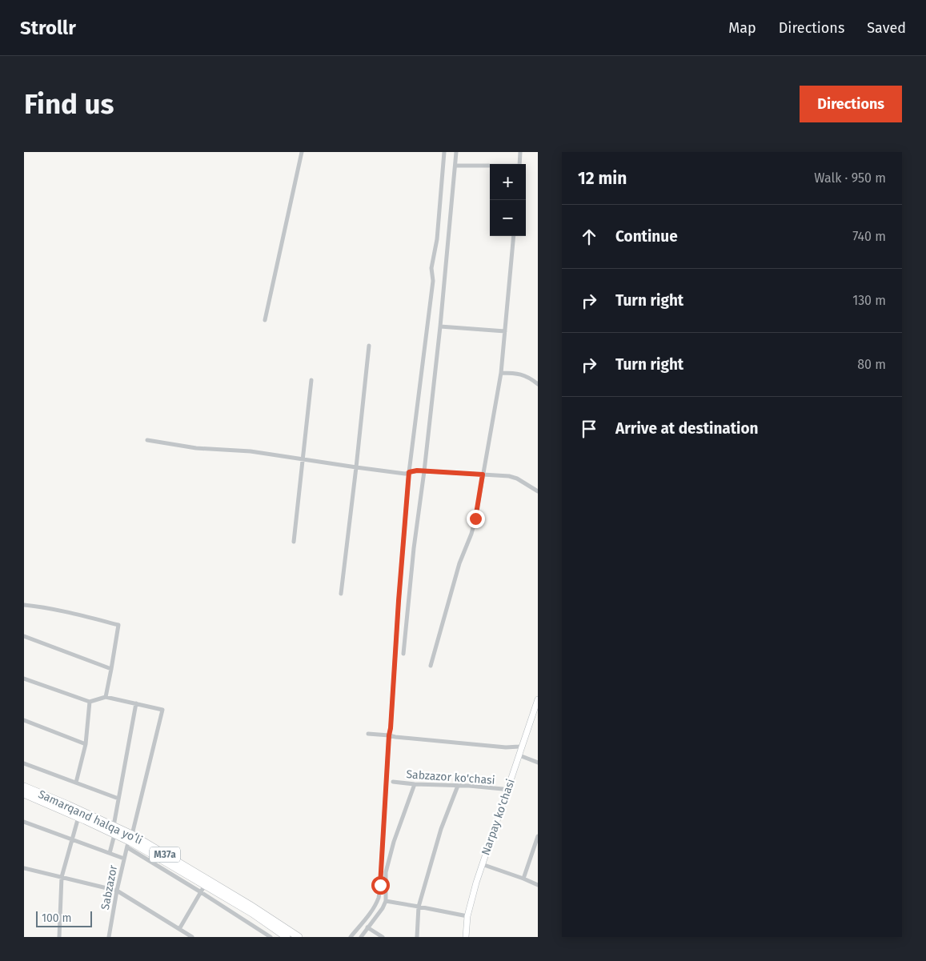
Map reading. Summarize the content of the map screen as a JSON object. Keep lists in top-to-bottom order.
{
  "streets": {
    "highway": ["Samarqand halqa yoʻli", "M37a"],
    "street": ["Sabzazor ko'chasi", "Narpay ko'chasi", "Sabzazor"]
  },
  "crossings": [
    ["Sabzazor ko'chasi", "Narpay ko'chasi"],
    ["Samarqand halqa yoʻli", "Sabzazor"]
  ],
  "scale_bar": "100 m",
  "page": {
    "header": "Strollr",
    "nav": ["Map", "Directions", "Saved"],
    "buttons": "Directions",
    "title": "Find us",
    "heading": ["12 min", "Walk · 950 m"],
    "map_buttons": ["+", "−"],
    "list": [
      ["Continue", "740 m"],
      ["Turn right", "130 m"],
      ["Turn right", "80 m"],
      "Arrive at destination"
    ],
    "scale": "100 m"
  }
}
